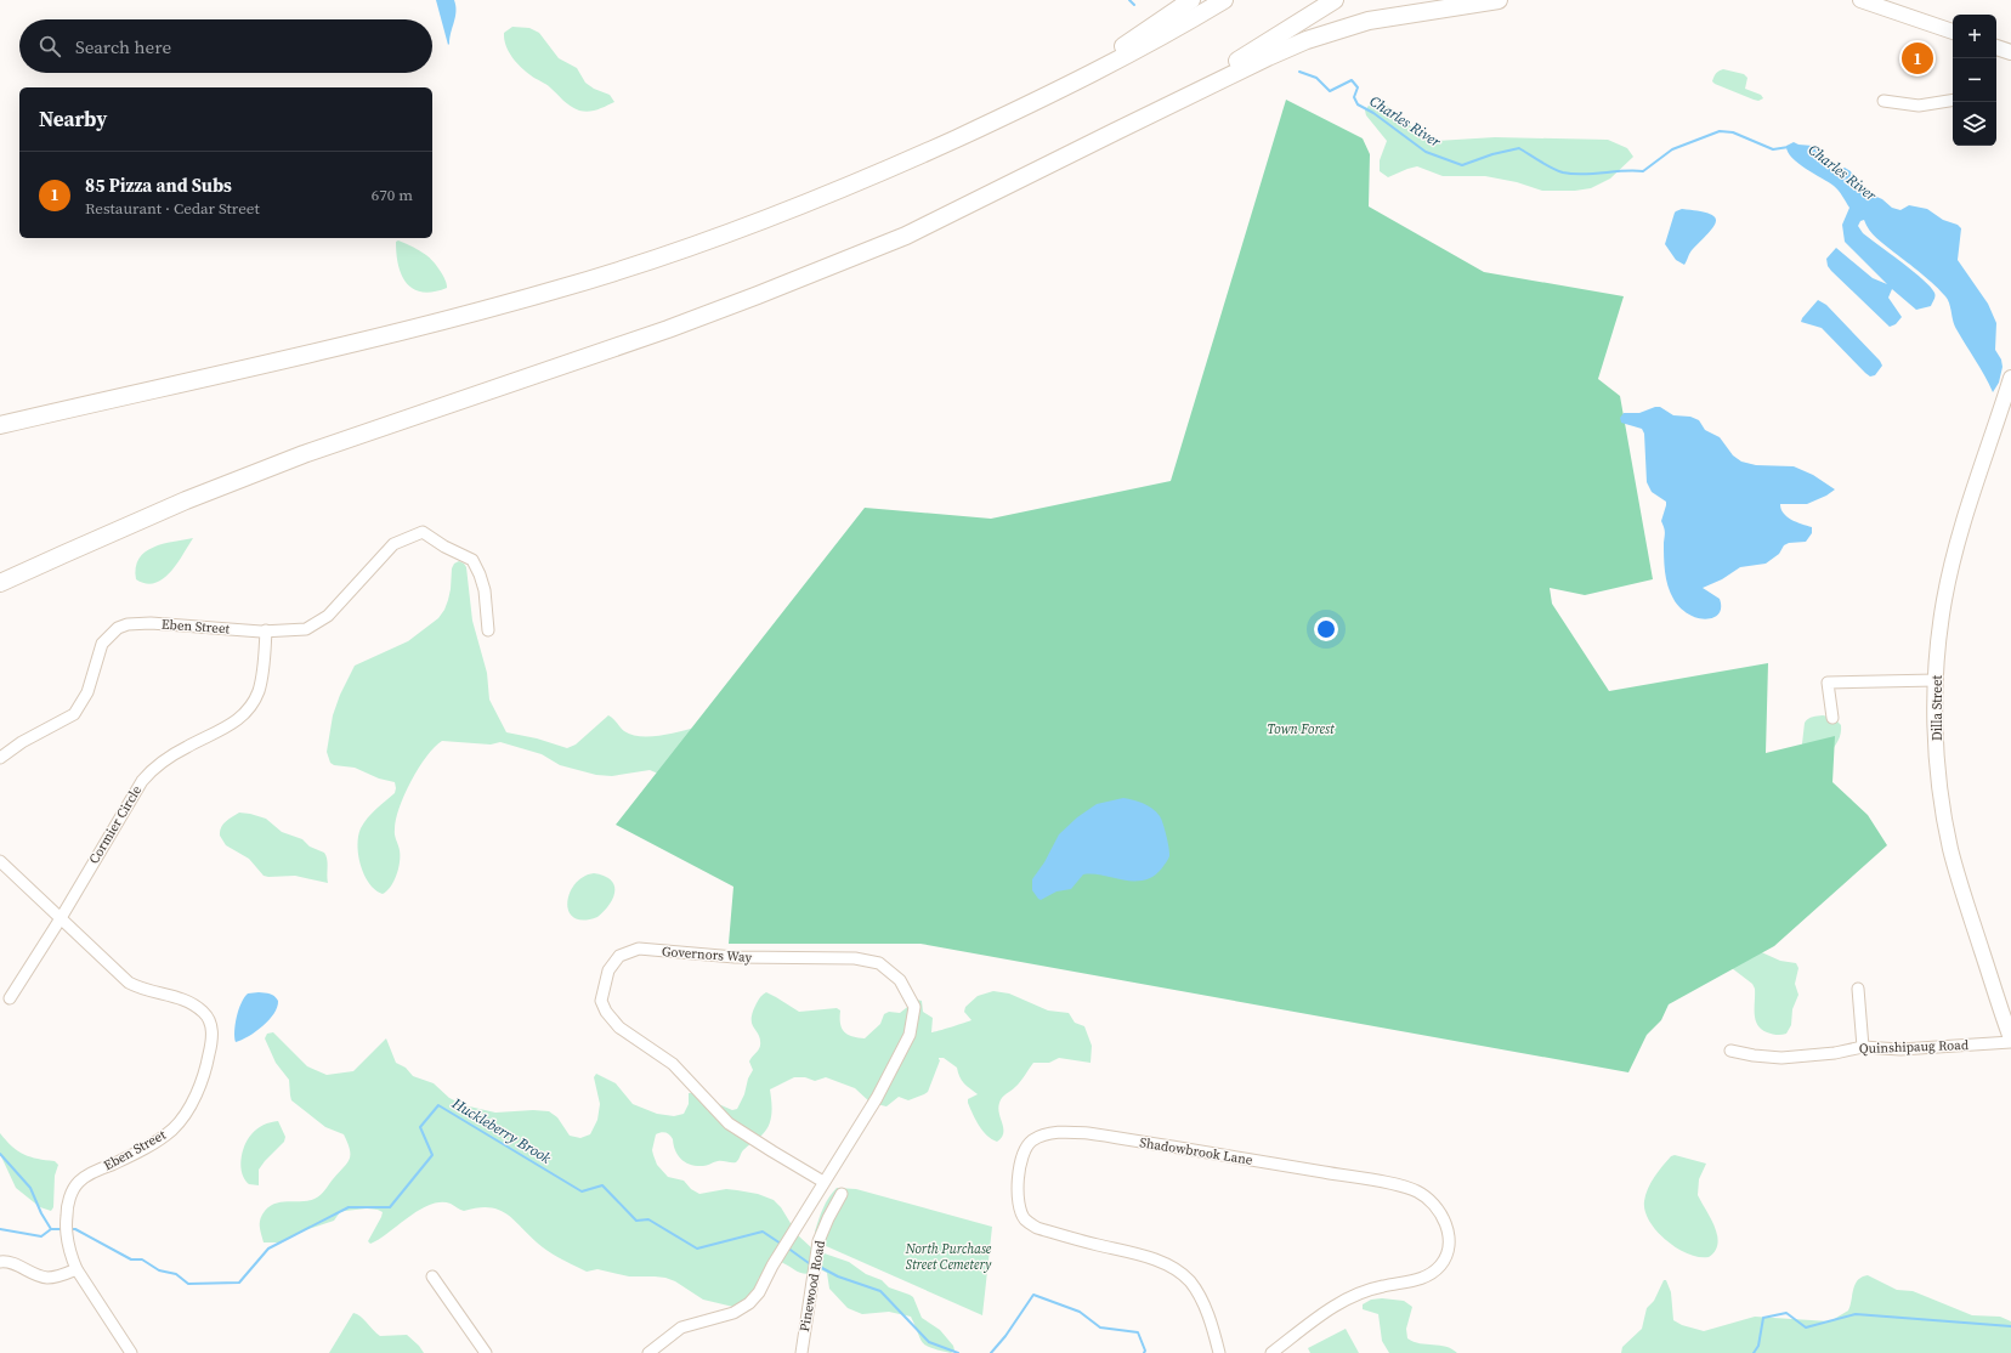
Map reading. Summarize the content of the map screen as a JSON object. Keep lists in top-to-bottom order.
{
  "streets": {
    "main road": ["Dilla Street"],
    "street": [
      "Eben Street",
      "Cormier Circle",
      "Governors Way",
      "Quinshipaug Road",
      "Shadowbrook Lane",
      "Pinewood Road"
    ]
  },
  "crossings": [
    ["Eben Street", "Cormier Circle"]
  ],
  "water": ["Charles River", "Huckleberry Brook"],
  "parks": ["Town Forest", "North Purchase Street Cemetery"],
  "page": {
    "map_buttons": ["+", "−"],
    "search": "Search here",
    "pins": "1",
    "heading": "Nearby",
    "list": [
      {
        "mark": "1",
        "name": "85 Pizza and Subs",
        "note": "Restaurant · Cedar Street",
        "value": "670 m"
      }
    ]
  }
}
